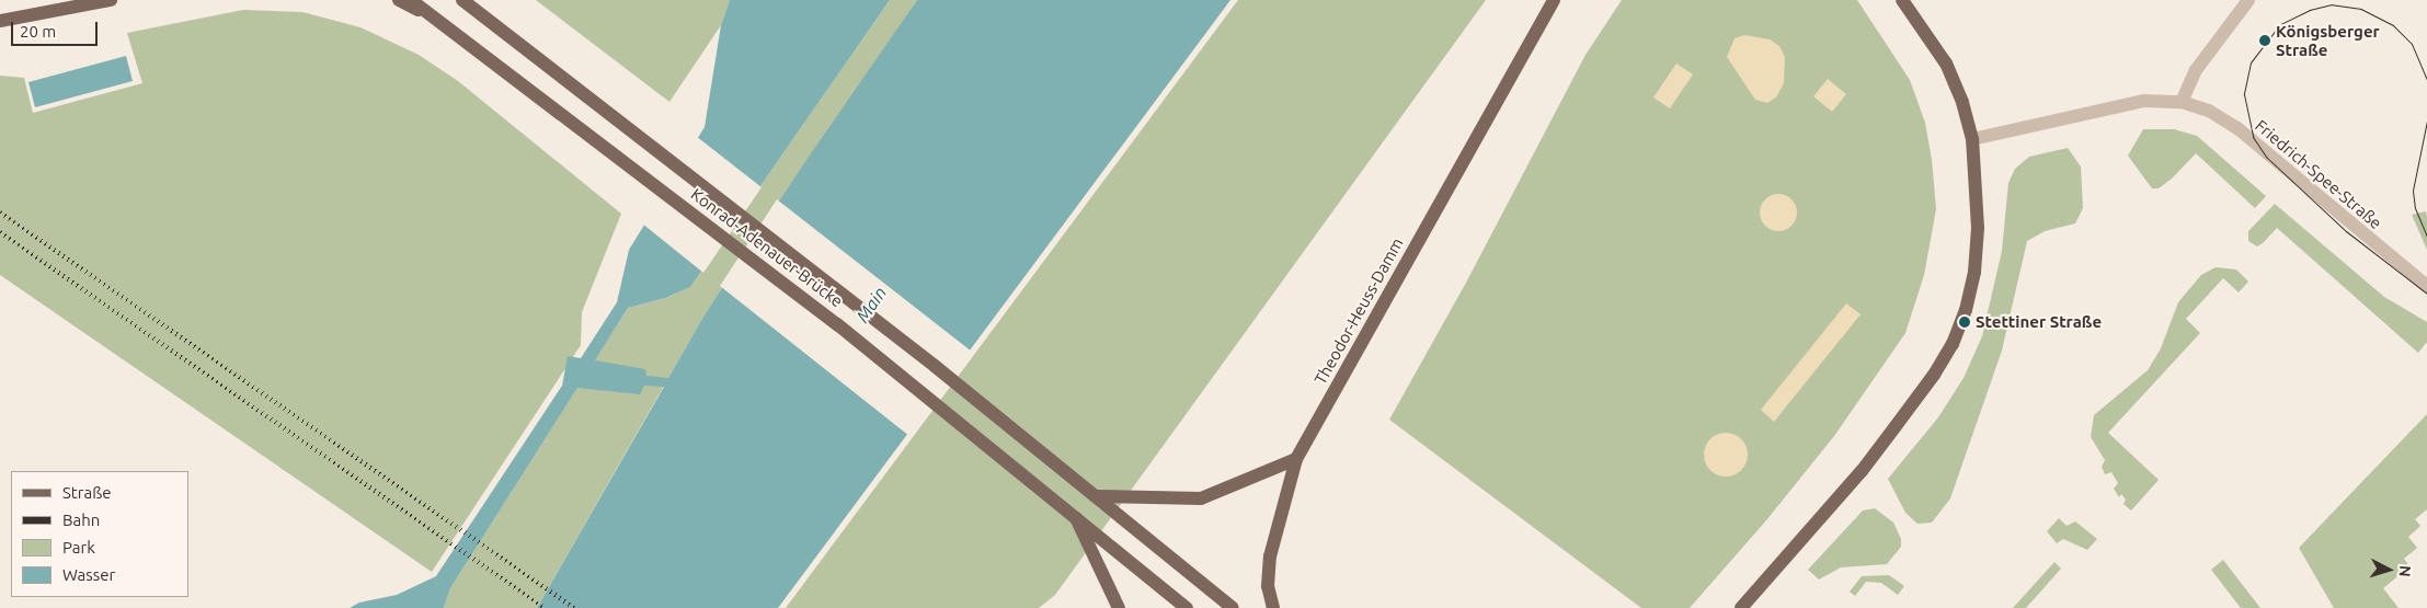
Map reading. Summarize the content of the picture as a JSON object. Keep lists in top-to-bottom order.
{
  "streets": {
    "main road": ["Konrad-Adenauer-Brücke", "Theodor-Heuss-Damm"],
    "street": ["Friedrich-Spee-Straße"]
  },
  "water": ["Main"],
  "places": ["Königsberger Straße", "Stettiner Straße"],
  "legend": [
    "Straße",
    "Bahn",
    "Park",
    "Wasser"
  ],
  "scale_bar": "20 m",
  "north": "right"
}
